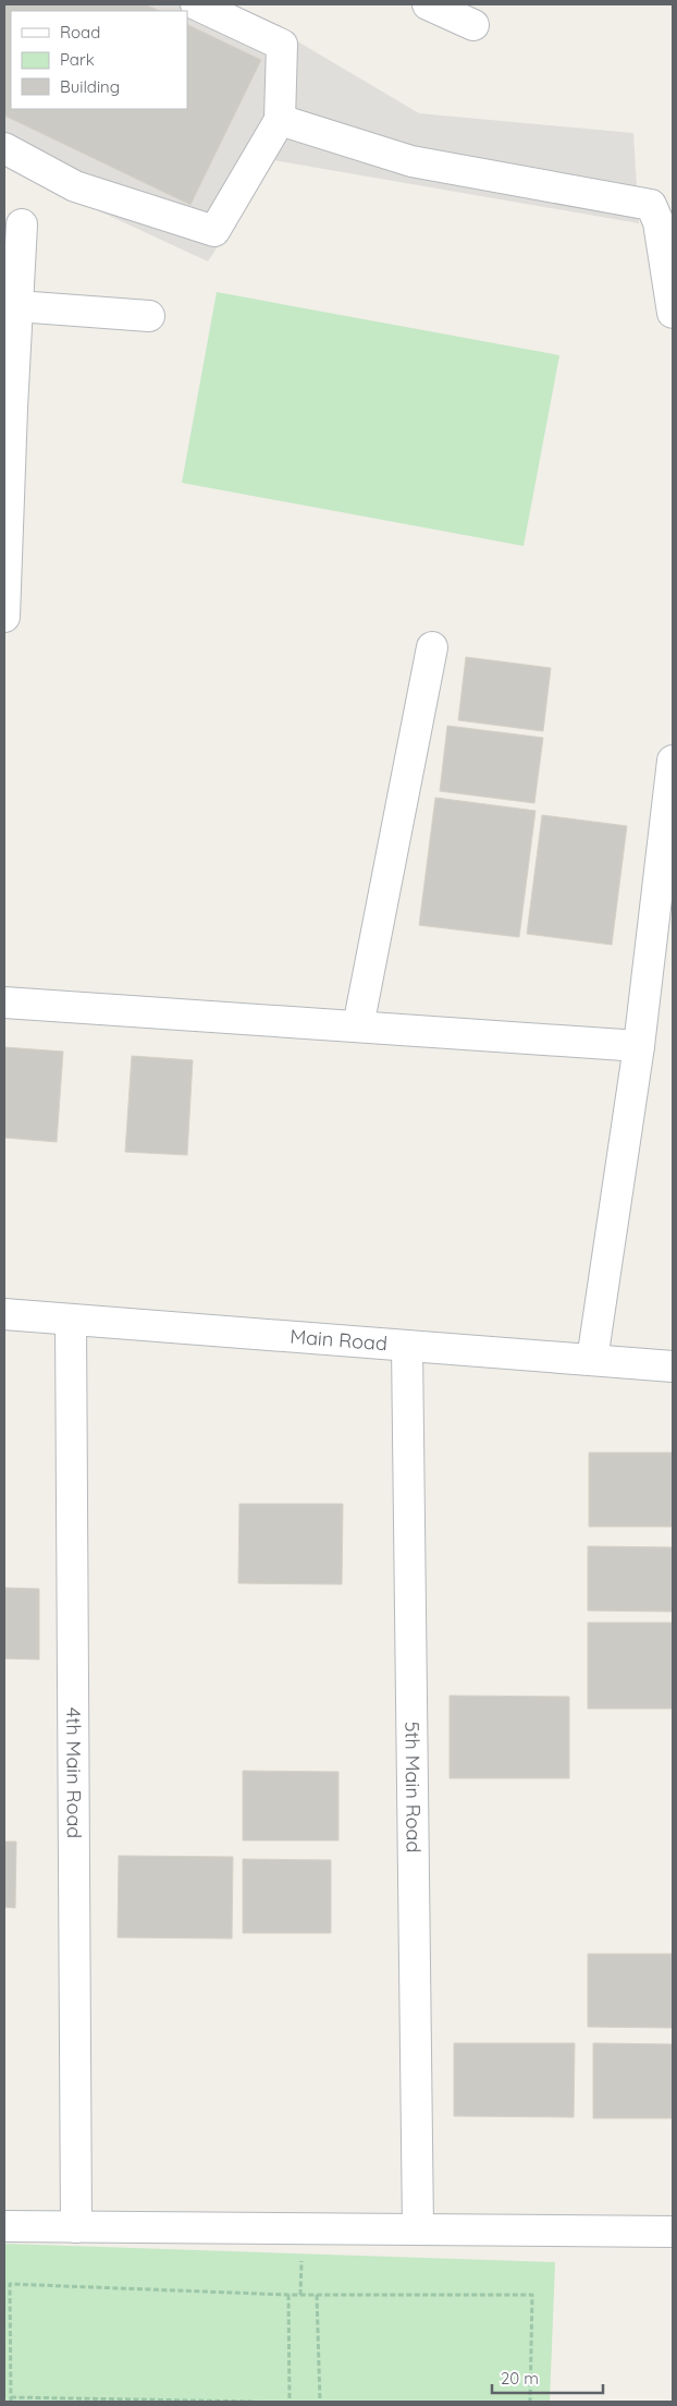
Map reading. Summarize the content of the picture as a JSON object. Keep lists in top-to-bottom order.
{
  "streets": {
    "street": ["Main Road", "4th Main Road", "5th Main Road"]
  },
  "crossings": [
    ["Main Road", "4th Main Road"],
    ["Main Road", "5th Main Road"]
  ],
  "legend": ["Road", "Park", "Building"],
  "scale_bar": "20 m"
}
